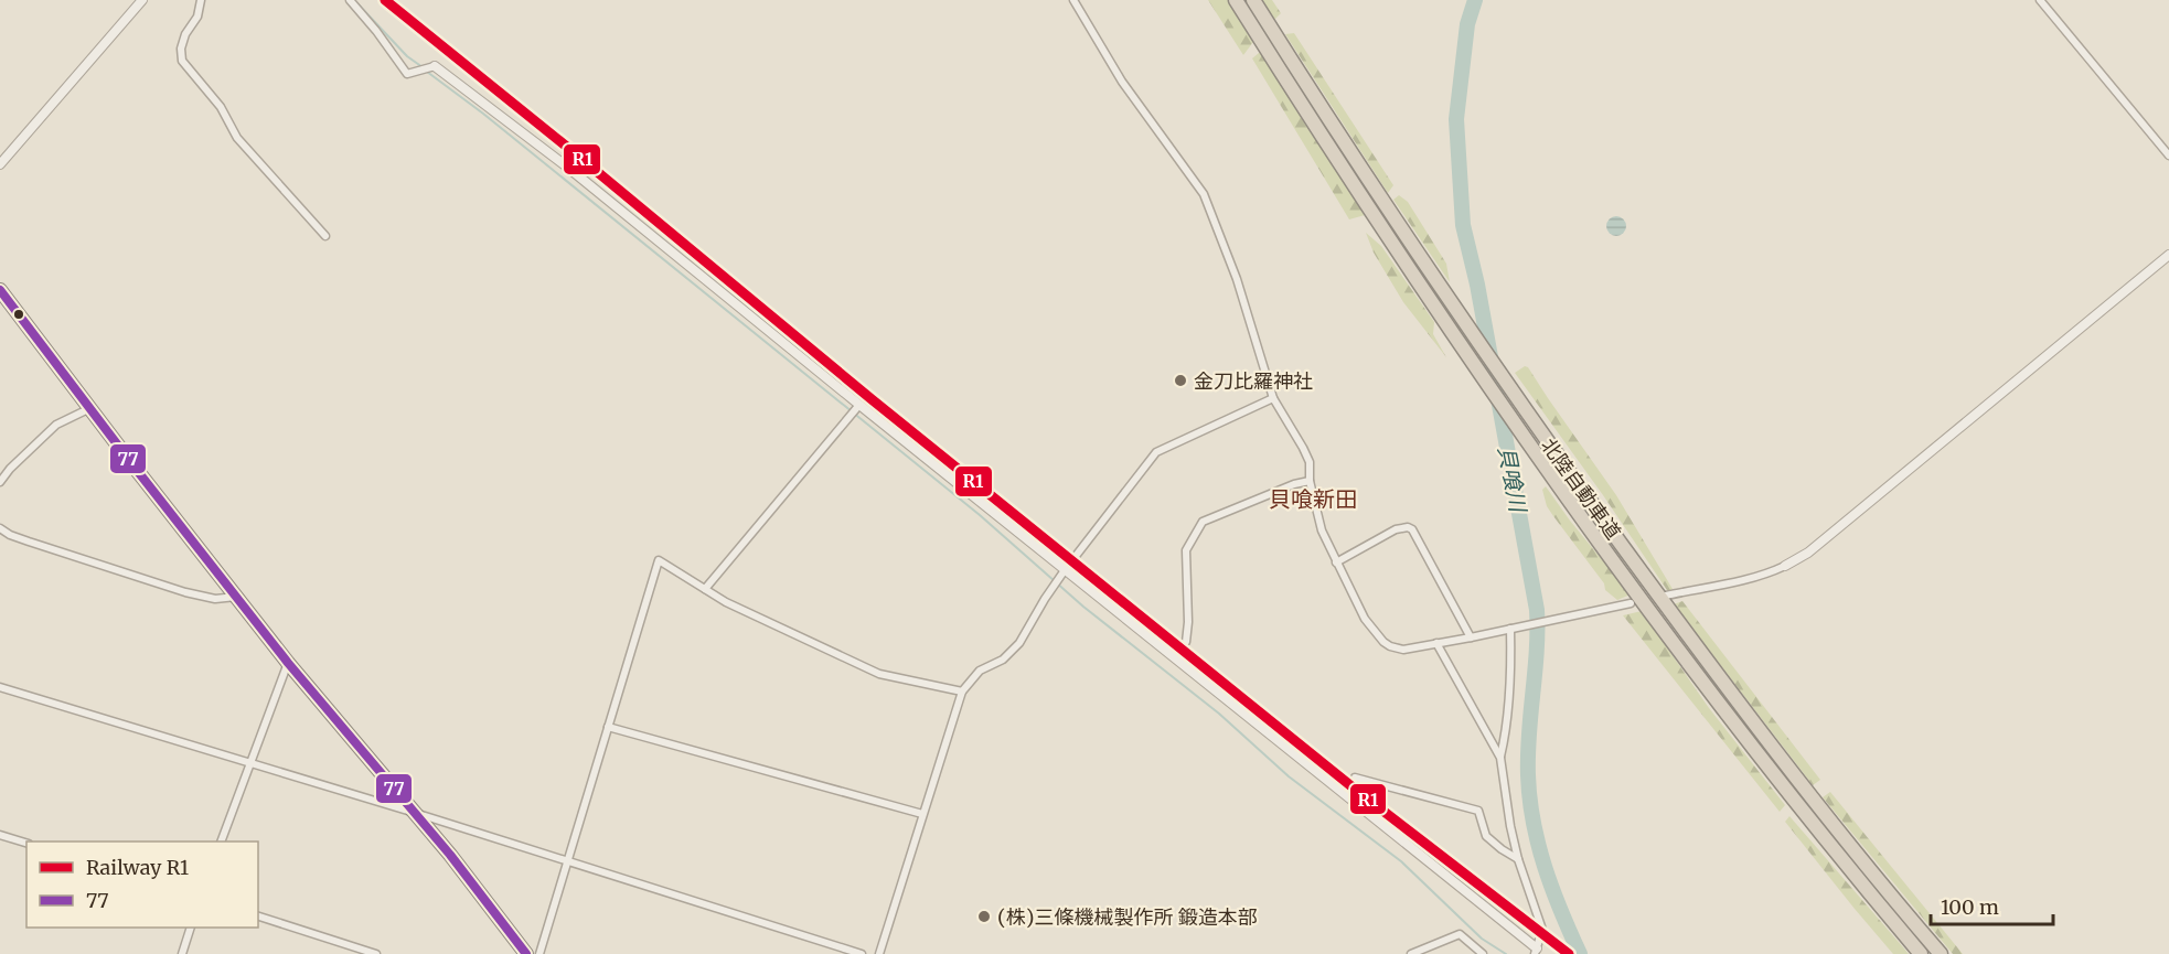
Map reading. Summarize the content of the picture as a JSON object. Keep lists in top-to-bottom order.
{
  "streets": {
    "highway": ["北陸自動車道"]
  },
  "districts": ["貝喰新田"],
  "water": ["貝喰川"],
  "places": ["金刀比羅神社", "(株)三條機械製作所 鍛造本部"],
  "lines": ["rail line R1", "transit line 77"],
  "legend": ["Railway R1", "77"],
  "scale_bar": "100 m"
}
